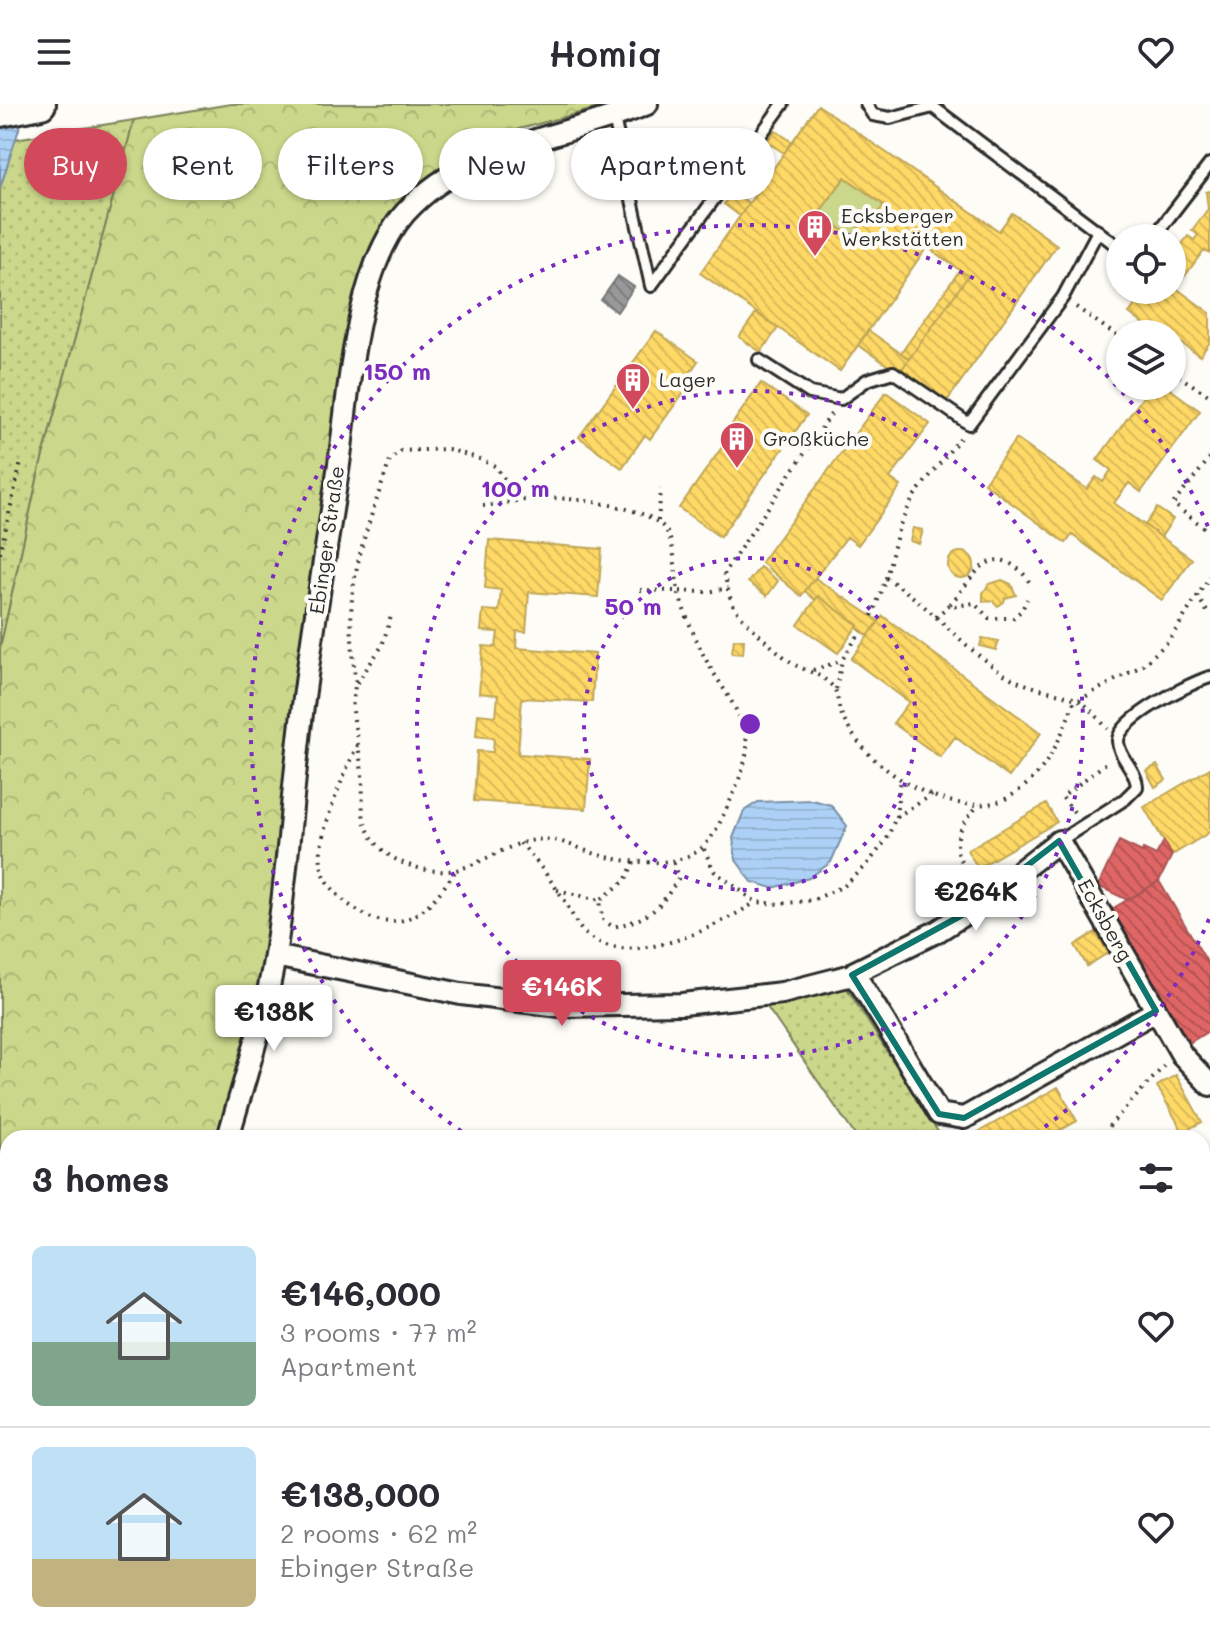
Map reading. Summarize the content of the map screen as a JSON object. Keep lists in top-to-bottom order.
{
  "streets": {
    "street": ["Ebinger Straße", "Ecksberg"]
  },
  "places": {
    "building": ["Ecksberger Werkstätten", "Lager", "Großküche"]
  },
  "page": {
    "header": "Homiq",
    "chip": [
      "Buy",
      "Rent",
      "Filters",
      "New",
      "Apartment"
    ],
    "price": ["€264K", "€146K", "€138K"],
    "heading": "3 homes",
    "list": [
      {
        "name": "€146,000",
        "note": "3 rooms · 77 m² · Apartment"
      },
      {
        "name": "€138,000",
        "note": "2 rooms · 62 m² · Ebinger Straße"
      }
    ]
  },
  "rings": ["150 m", "100 m", "50 m"]
}
